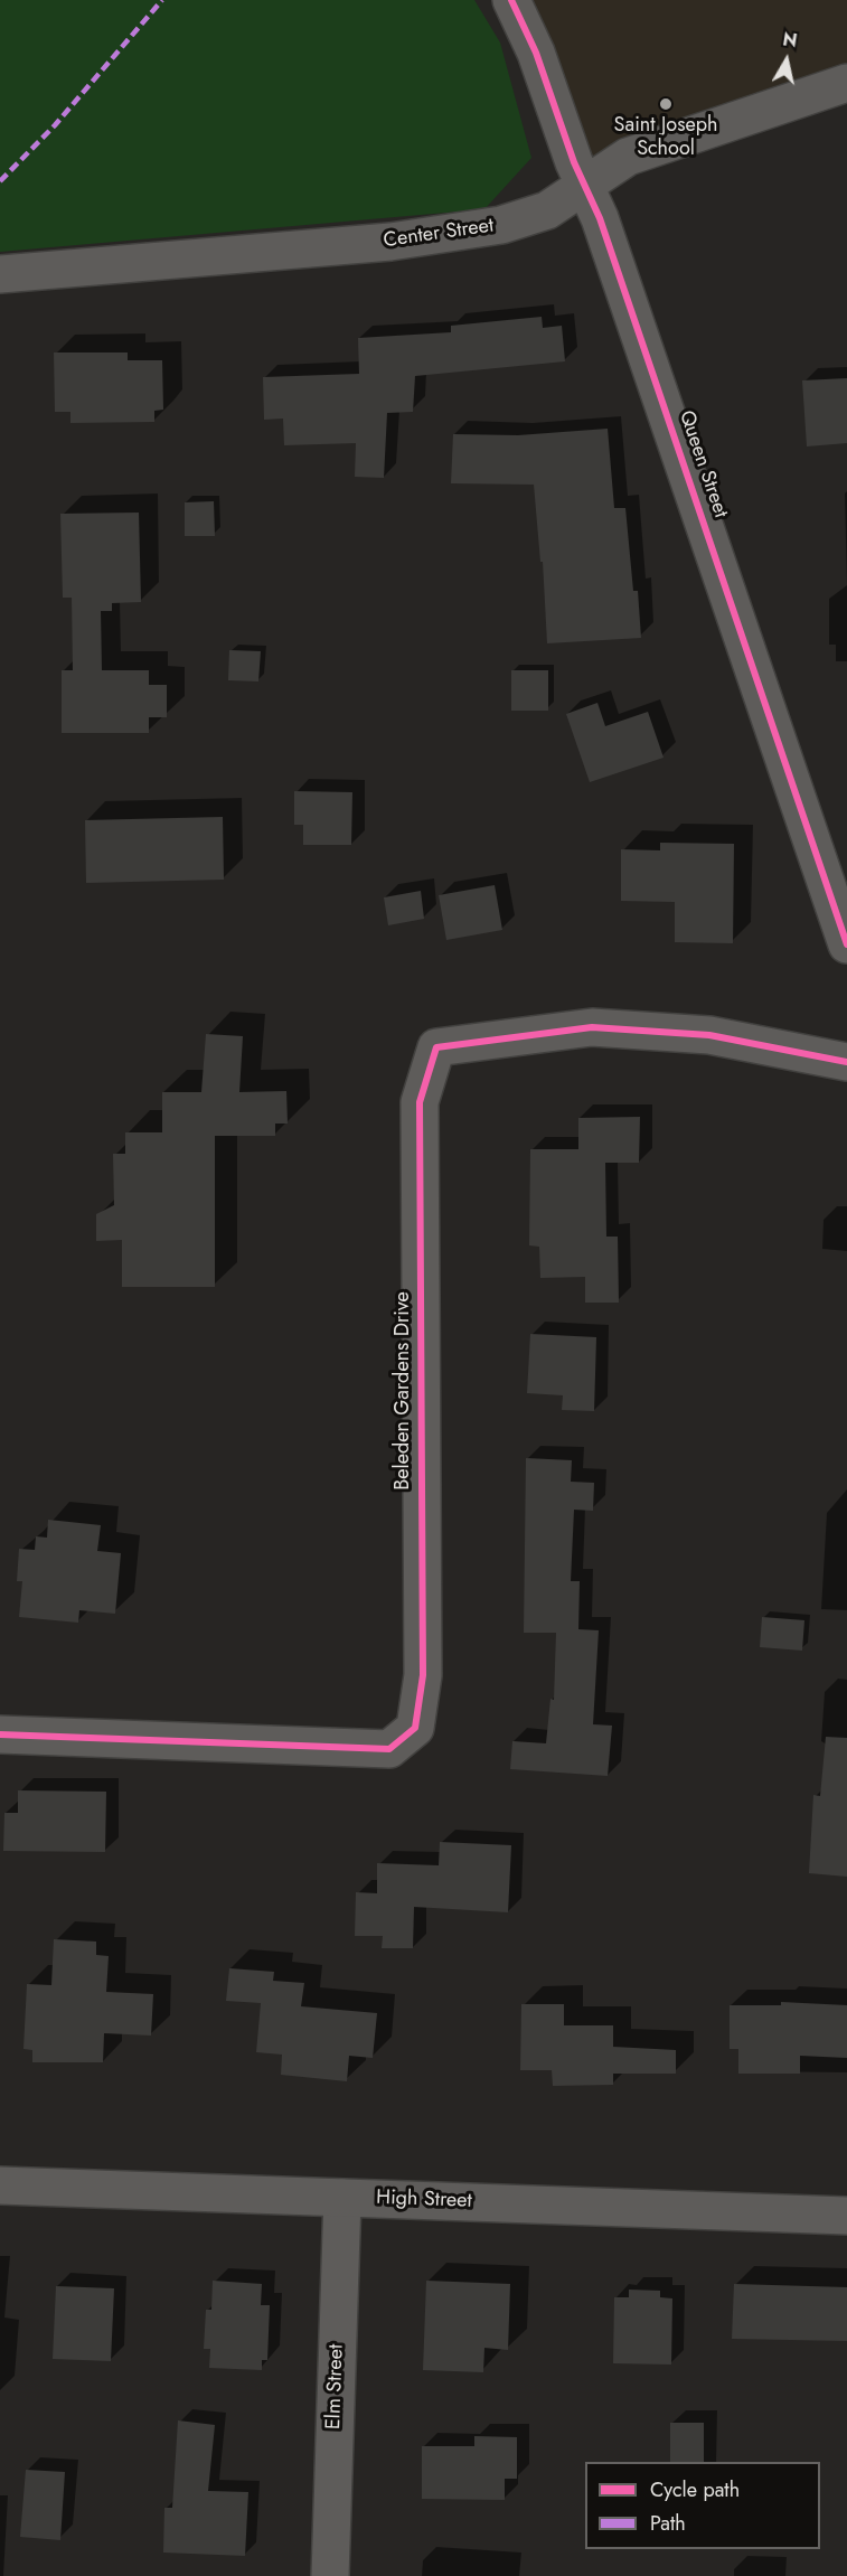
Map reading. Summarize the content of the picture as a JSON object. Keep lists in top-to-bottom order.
{
  "streets": {
    "street": [
      "Center Street",
      "Queen Street",
      "Beleden Gardens Drive",
      "High Street",
      "Elm Street"
    ]
  },
  "crossings": [
    ["Center Street", "Queen Street"],
    ["High Street", "Elm Street"]
  ],
  "places": ["Saint Joseph School"],
  "legend": ["Cycle path", "Path"],
  "north": "top"
}
